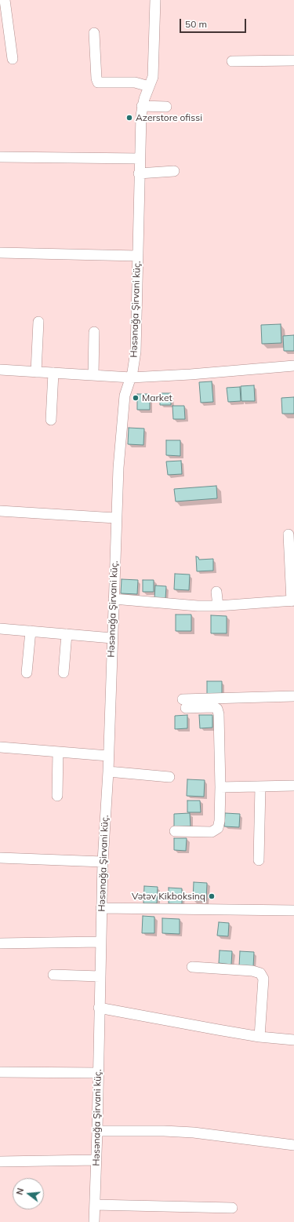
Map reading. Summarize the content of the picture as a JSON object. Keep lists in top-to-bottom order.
{
  "streets": {
    "street": ["Həsənağa Şirvani küç."]
  },
  "places": ["Azerstore ofissi", "Market", "Vətəv Kikboksinq"],
  "scale_bar": "50 m",
  "north": "left"
}
